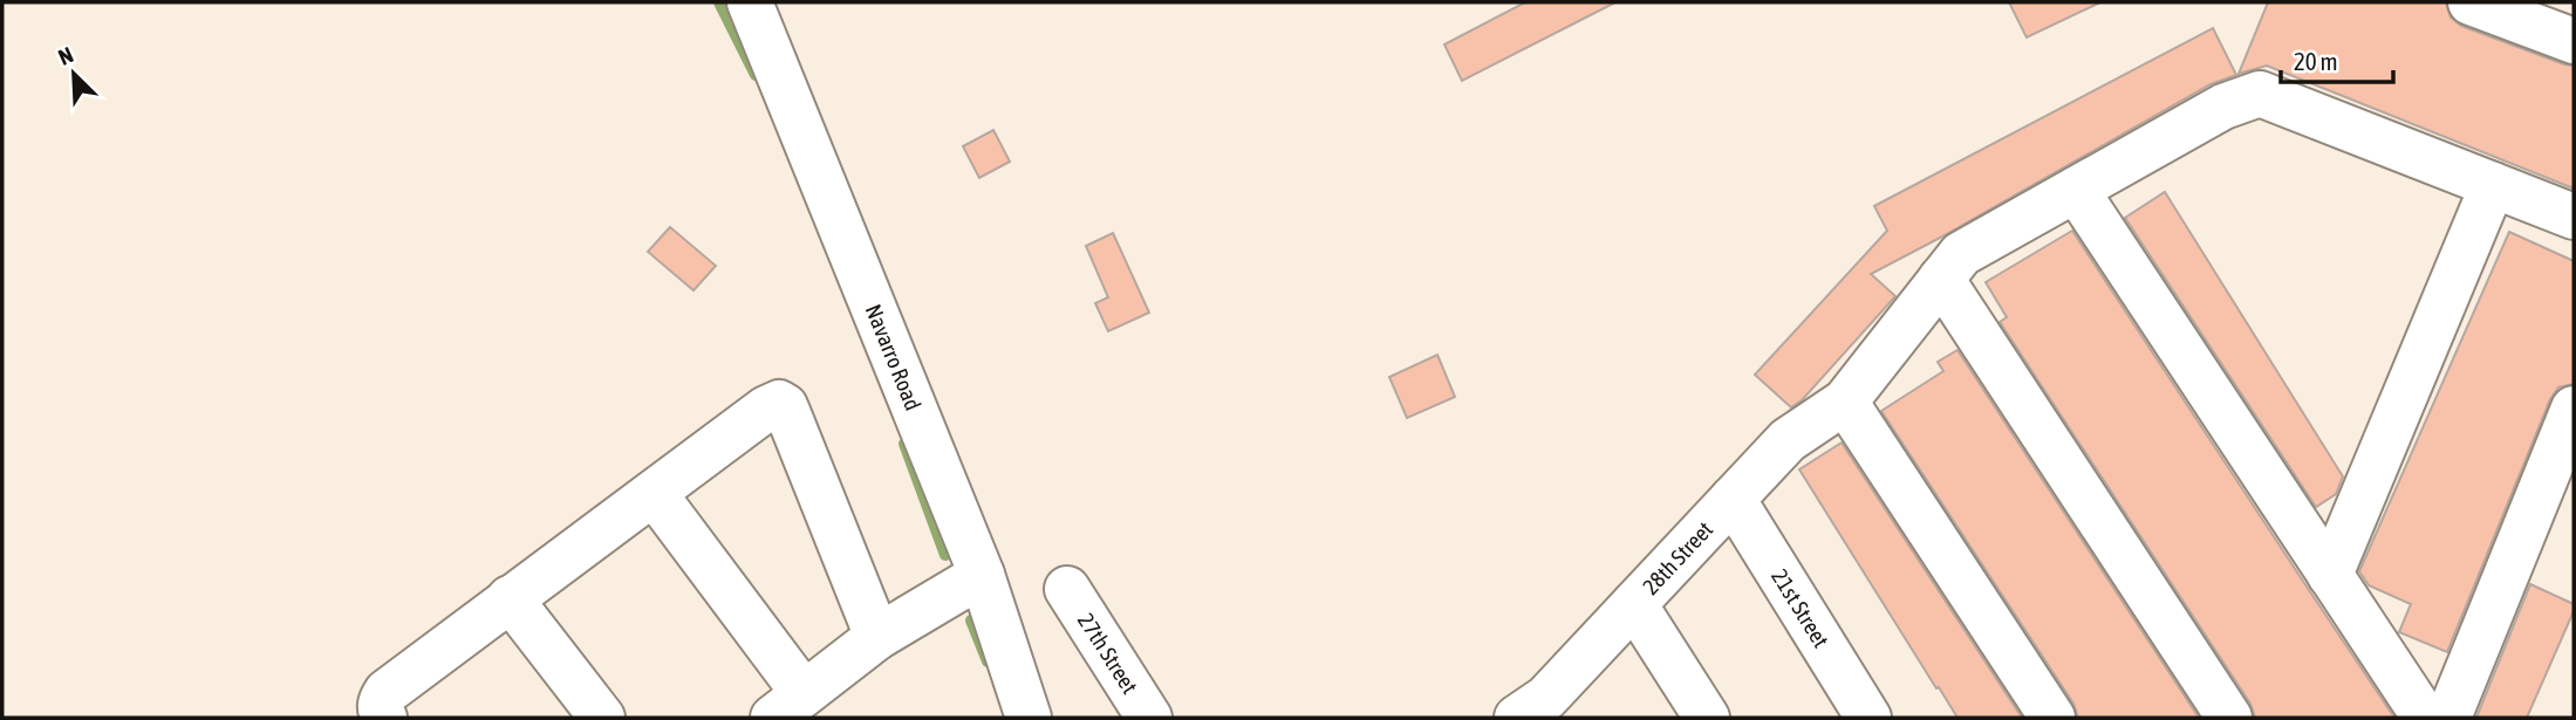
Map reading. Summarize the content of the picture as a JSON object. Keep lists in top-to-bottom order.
{
  "streets": {
    "street": [
      "Navarro Road",
      "28th Street",
      "21st Street",
      "27th Street"
    ]
  },
  "crossings": [
    ["28th Street", "21st Street"]
  ],
  "scale_bar": "20 m",
  "north": "top left"
}
